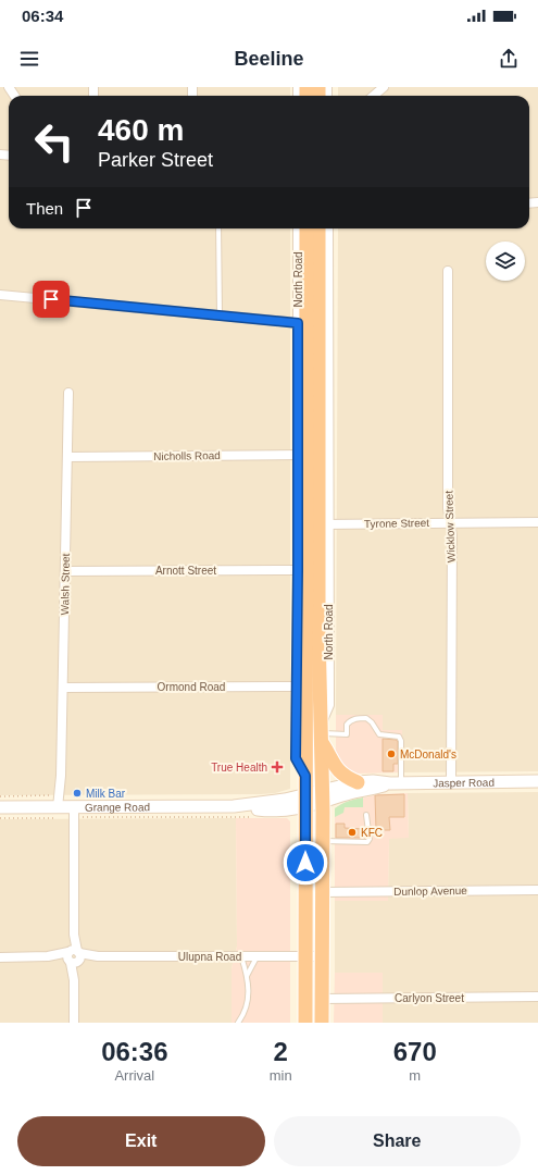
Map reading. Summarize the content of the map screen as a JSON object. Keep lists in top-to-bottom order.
{
  "streets": {
    "highway": ["North Road"],
    "main road": ["Jasper Road", "Grange Road"],
    "street": [
      "Nicholls Road",
      "Tyrone Street",
      "Wicklow Street",
      "Arnott Street",
      "Walsh Street",
      "Ormond Road",
      "Dunlop Avenue",
      "Ulupna Road",
      "Carlyon Street"
    ]
  },
  "crossings": [
    ["North Road", "Nicholls Road"],
    ["North Road", "Tyrone Street"],
    ["North Road", "Arnott Street"],
    ["North Road", "Ormond Road"],
    ["North Road", "Jasper Road"],
    ["North Road", "Grange Road"],
    ["North Road", "Dunlop Avenue"],
    ["North Road", "Ulupna Road"],
    ["North Road", "Carlyon Street"],
    ["Nicholls Road", "Walsh Street"],
    ["Tyrone Street", "Wicklow Street"],
    ["Wicklow Street", "Jasper Road"],
    ["Arnott Street", "Walsh Street"],
    ["Walsh Street", "Ormond Road"],
    ["Walsh Street", "Grange Road"],
    ["Walsh Street", "Ulupna Road"],
    ["Jasper Road", "Grange Road"]
  ],
  "places": {
    "other": ["McDonald's", "Milk Bar", "KFC"],
    "health": ["True Health"]
  },
  "page": {
    "status": "06:34",
    "header": "Beeline",
    "turn": ["460 m", "Parker Street"],
    "then": "Then",
    "eta": [
      "06:36",
      "Arrival",
      "2",
      "min",
      "670",
      "m"
    ],
    "buttons": ["Exit", "Share"]
  }
}
